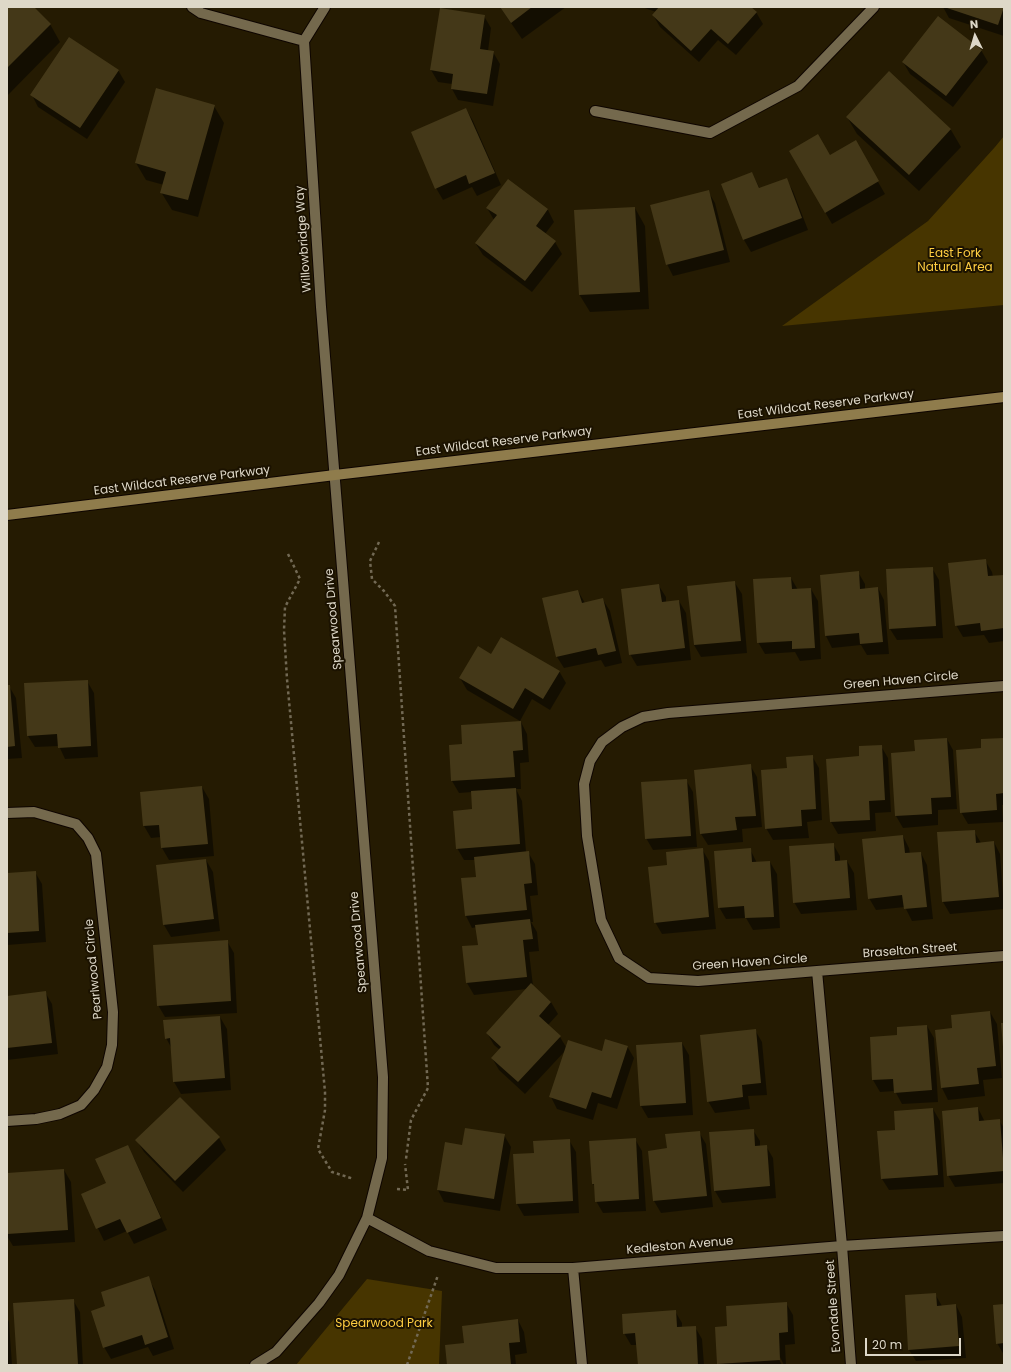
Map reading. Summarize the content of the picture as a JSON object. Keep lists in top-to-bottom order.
{
  "streets": {
    "main road": ["East Wildcat Reserve Parkway"],
    "street": [
      "Willowbridge Way",
      "Spearwood Drive",
      "Green Haven Circle",
      "Braselton Street",
      "Pearlwood Circle",
      "Kedleston Avenue",
      "Evondale Street"
    ]
  },
  "crossings": [
    ["Willowbridge Way", "East Wildcat Reserve Parkway"],
    ["Willowbridge Way", "Spearwood Drive"],
    ["East Wildcat Reserve Parkway", "Spearwood Drive"],
    ["Spearwood Drive", "Kedleston Avenue"],
    ["Green Haven Circle", "Braselton Street"],
    ["Green Haven Circle", "Kedleston Avenue"],
    ["Green Haven Circle", "Evondale Street"],
    ["Kedleston Avenue", "Evondale Street"]
  ],
  "parks": ["East Fork Natural Area", "Spearwood Park"],
  "scale_bar": "20 m",
  "north": "top"
}
